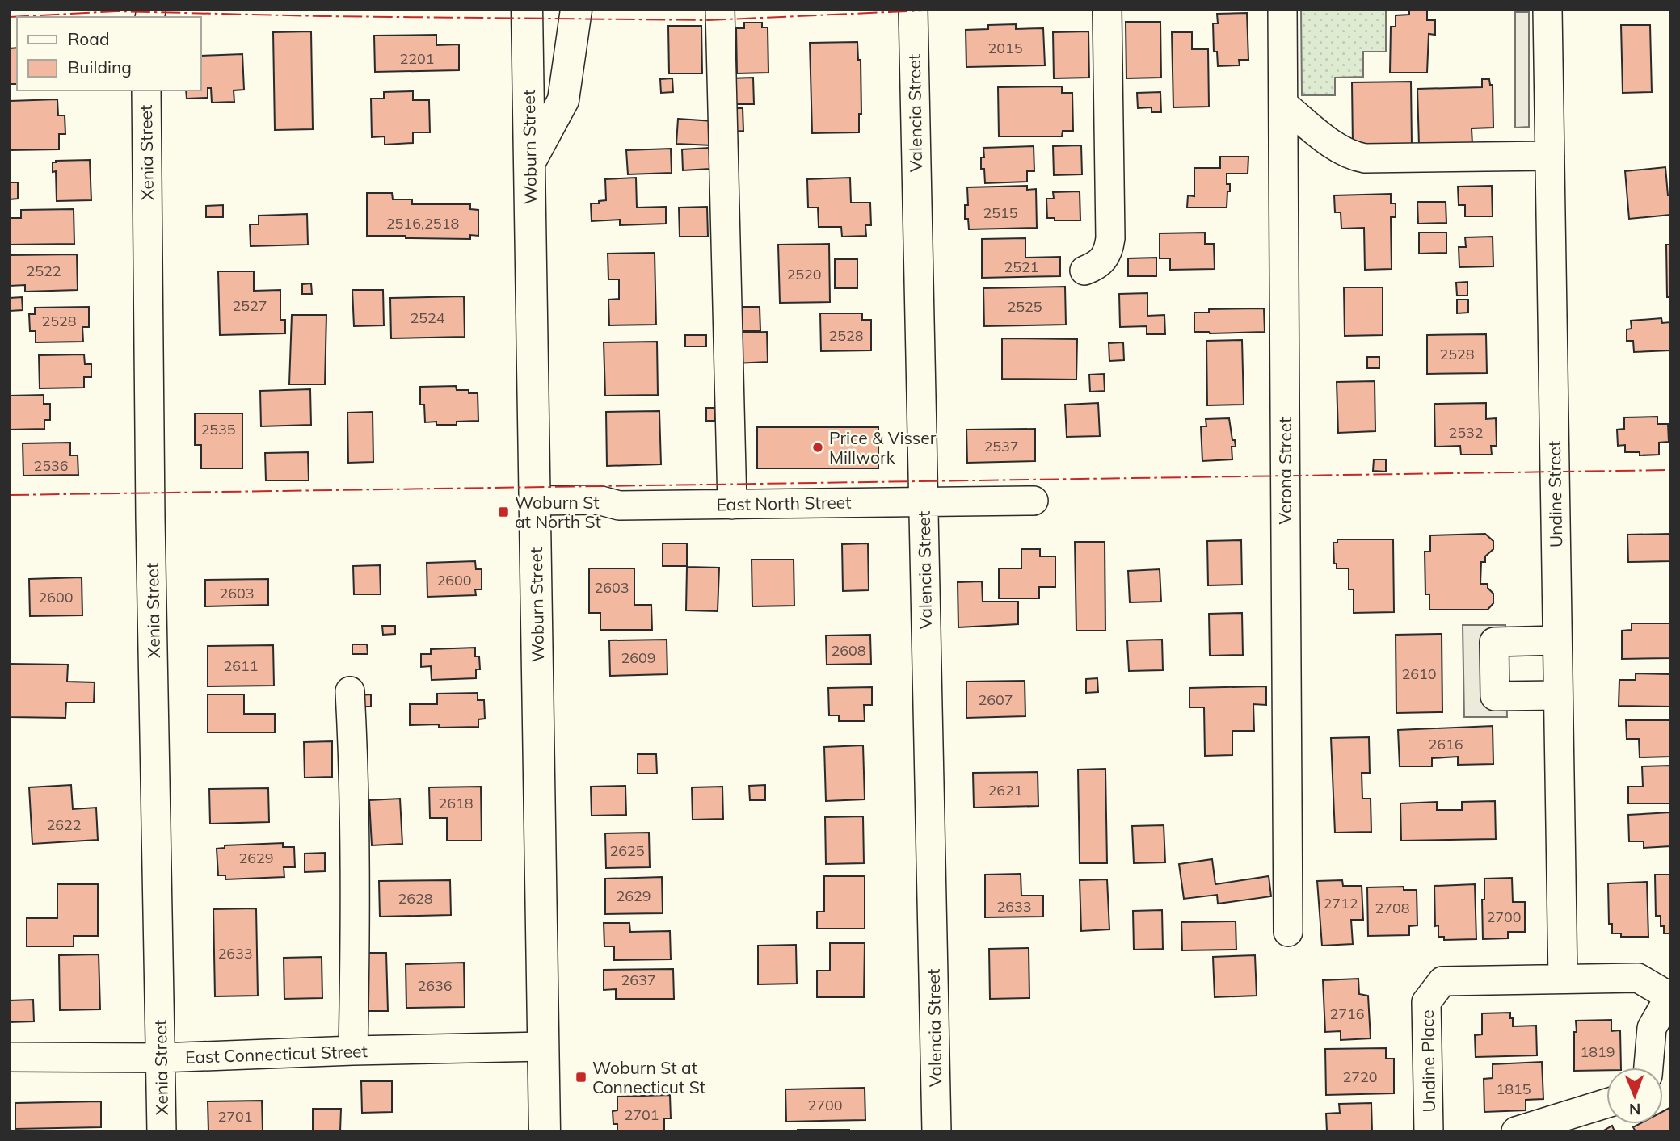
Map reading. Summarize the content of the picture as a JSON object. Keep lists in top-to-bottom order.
{
  "streets": {
    "main road": ["Woburn Street"],
    "street": [
      "Valencia Street",
      "Xenia Street",
      "Verona Street",
      "Undine Street",
      "East North Street",
      "East Connecticut Street",
      "Undine Place"
    ]
  },
  "crossings": [
    ["Valencia Street", "East North Street"],
    ["Woburn Street", "East North Street"],
    ["Woburn Street", "East Connecticut Street"],
    ["Xenia Street", "East Connecticut Street"],
    ["Undine Street", "Undine Place"]
  ],
  "places": {
    "other": ["Price & Visser Millwork"],
    "transit": ["Woburn St at North St", "Woburn St at Connecticut St"]
  },
  "house_numbers": [
    "2015",
    "2201",
    "2515",
    "2516,2518",
    "2521",
    "2522",
    "2520",
    "2527",
    "2525",
    "2524",
    "2528",
    "2528",
    "2528",
    "2535",
    "2532",
    "2537",
    "2536",
    "2600",
    "2603",
    "2603",
    "2600",
    "2608",
    "2609",
    "2611",
    "2610",
    "2607",
    "2616",
    "2621",
    "2618",
    "2622",
    "2625",
    "2629",
    "2629",
    "2628",
    "2712",
    "2633",
    "2708",
    "2700",
    "2633",
    "2637",
    "2636",
    "2716",
    "1819",
    "2720",
    "1815",
    "2700",
    "2701",
    "2701"
  ],
  "legend": ["Road", "Building"],
  "north": "bottom"
}
